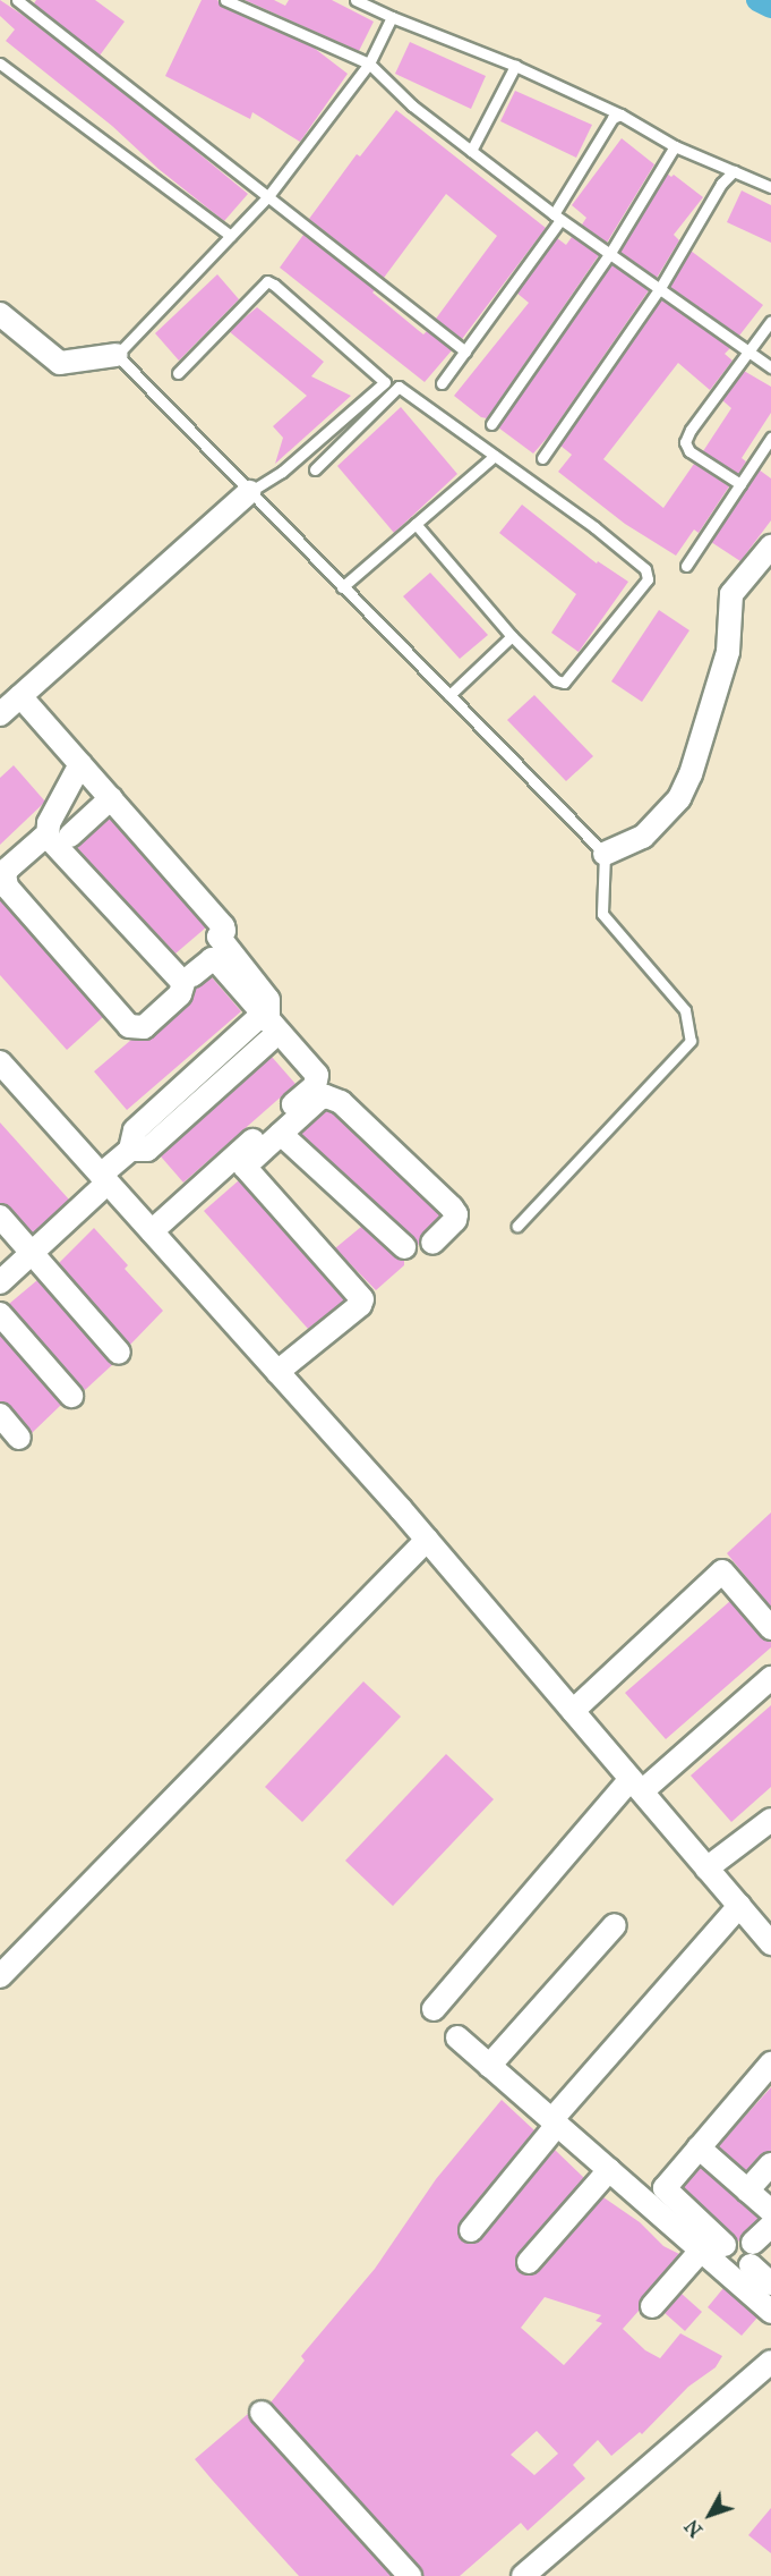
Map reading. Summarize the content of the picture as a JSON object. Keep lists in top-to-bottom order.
{
  "north": "bottom left"
}
